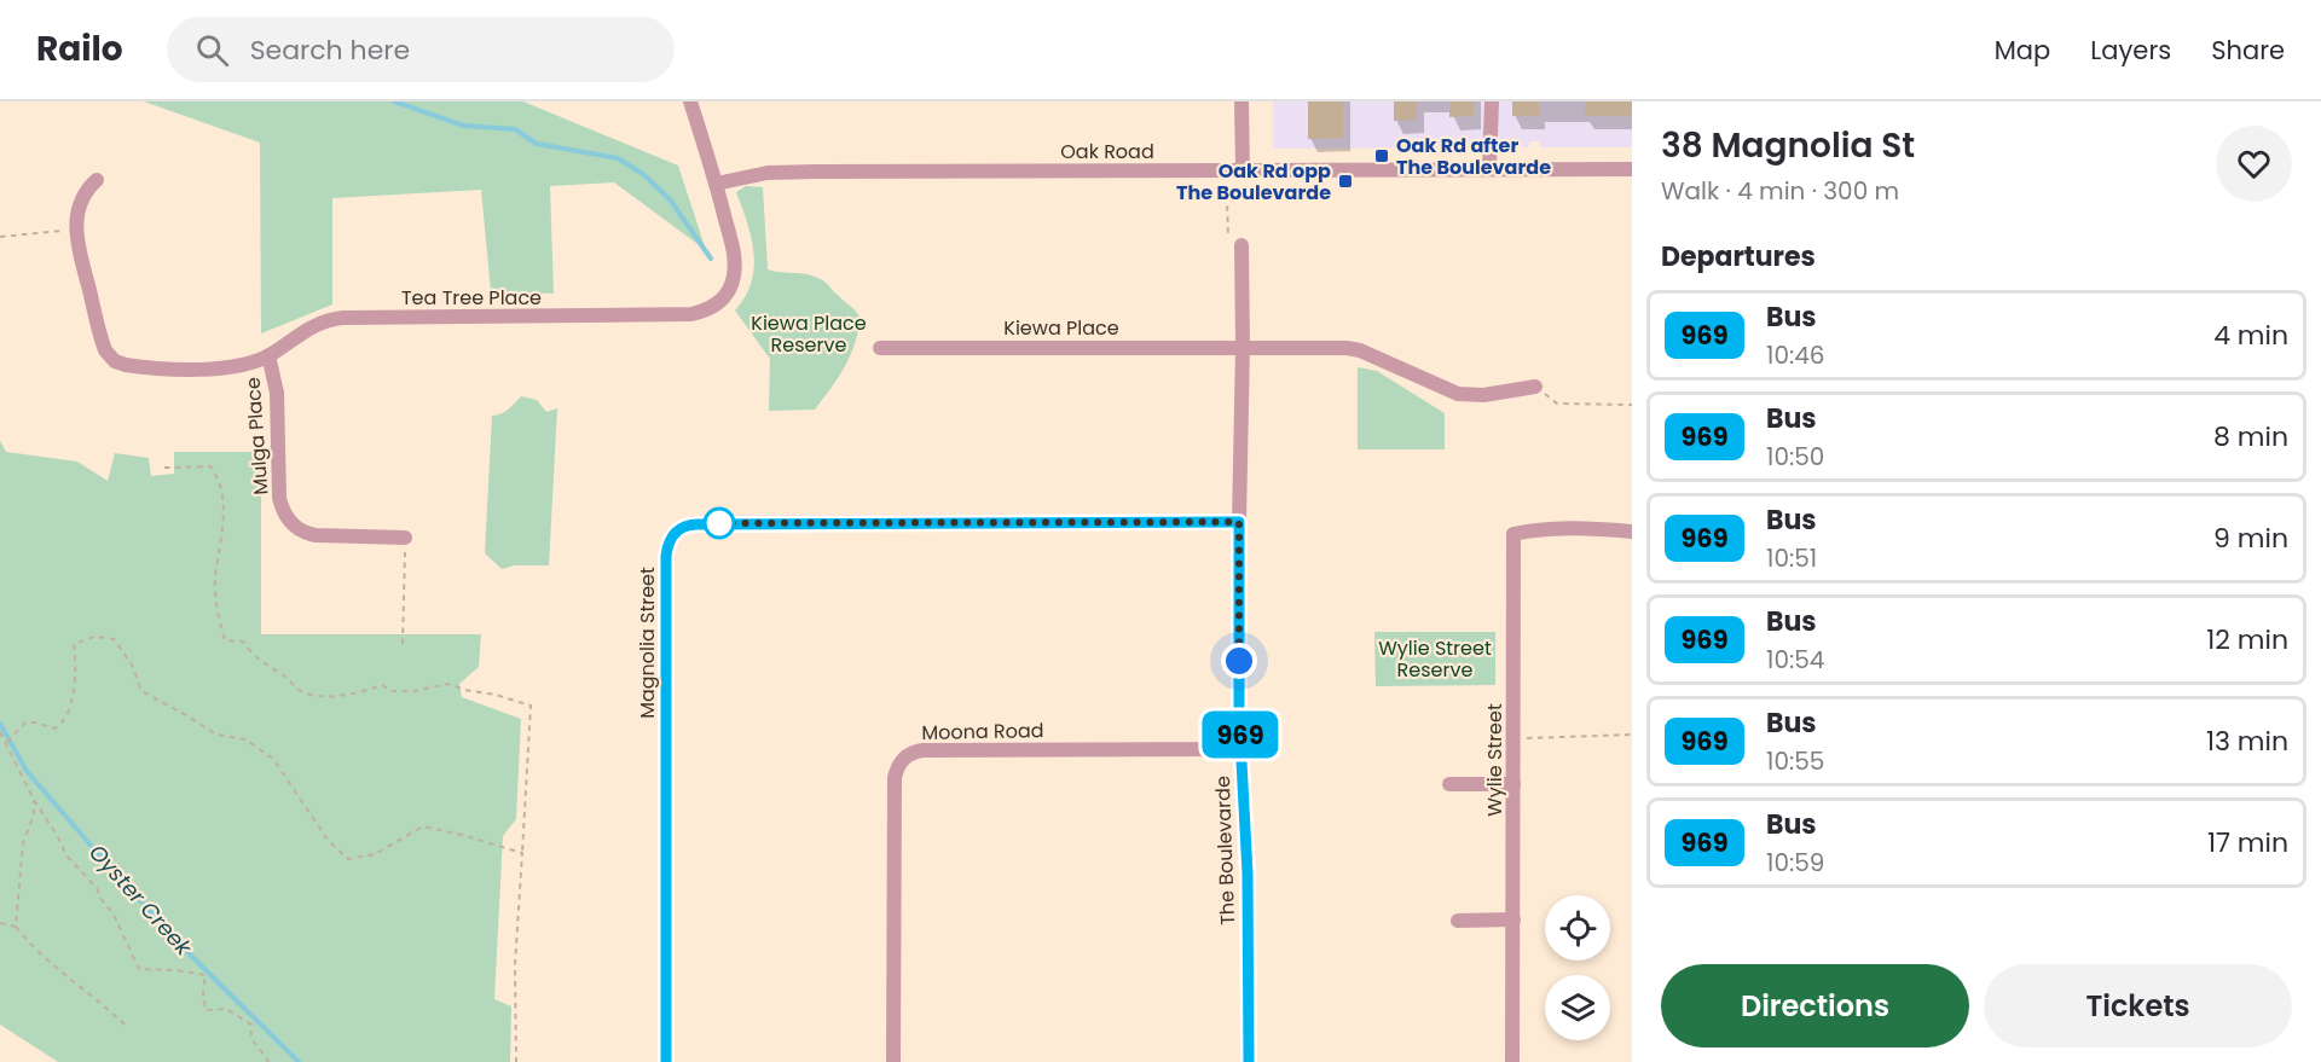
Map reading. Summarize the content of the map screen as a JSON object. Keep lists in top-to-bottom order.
{
  "streets": {
    "street": [
      "Oak Road",
      "Tea Tree Place",
      "Kiewa Place",
      "Mulga Place",
      "Magnolia Street",
      "Moona Road",
      "Wylie Street",
      "The Boulevarde"
    ]
  },
  "crossings": [
    ["Oak Road", "Tea Tree Place"],
    ["Tea Tree Place", "Mulga Place"],
    ["Kiewa Place", "The Boulevarde"],
    ["Magnolia Street", "The Boulevarde"],
    ["Moona Road", "The Boulevarde"]
  ],
  "water": ["Oyster Creek"],
  "parks": ["Kiewa Place Reserve", "Wylie Street Reserve"],
  "places": {
    "transit": ["Oak Rd after The Boulevarde", "Oak Rd opp The Boulevarde"]
  },
  "lines": ["bus line 969"],
  "page": {
    "header": "Railo",
    "search": "Search here",
    "nav": ["Map", "Layers", "Share"],
    "on_map": "969",
    "heading": [
      ["38 Magnolia St", "Walk · 4 min · 300 m"],
      "Departures"
    ],
    "list": [
      {
        "mark": "969",
        "name": "Bus",
        "note": "10:46",
        "value": "4 min"
      },
      {
        "mark": "969",
        "name": "Bus",
        "note": "10:50",
        "value": "8 min"
      },
      {
        "mark": "969",
        "name": "Bus",
        "note": "10:51",
        "value": "9 min"
      },
      {
        "mark": "969",
        "name": "Bus",
        "note": "10:54",
        "value": "12 min"
      },
      {
        "mark": "969",
        "name": "Bus",
        "note": "10:55",
        "value": "13 min"
      },
      {
        "mark": "969",
        "name": "Bus",
        "note": "10:59",
        "value": "17 min"
      }
    ],
    "buttons": ["Directions", "Tickets"]
  }
}
